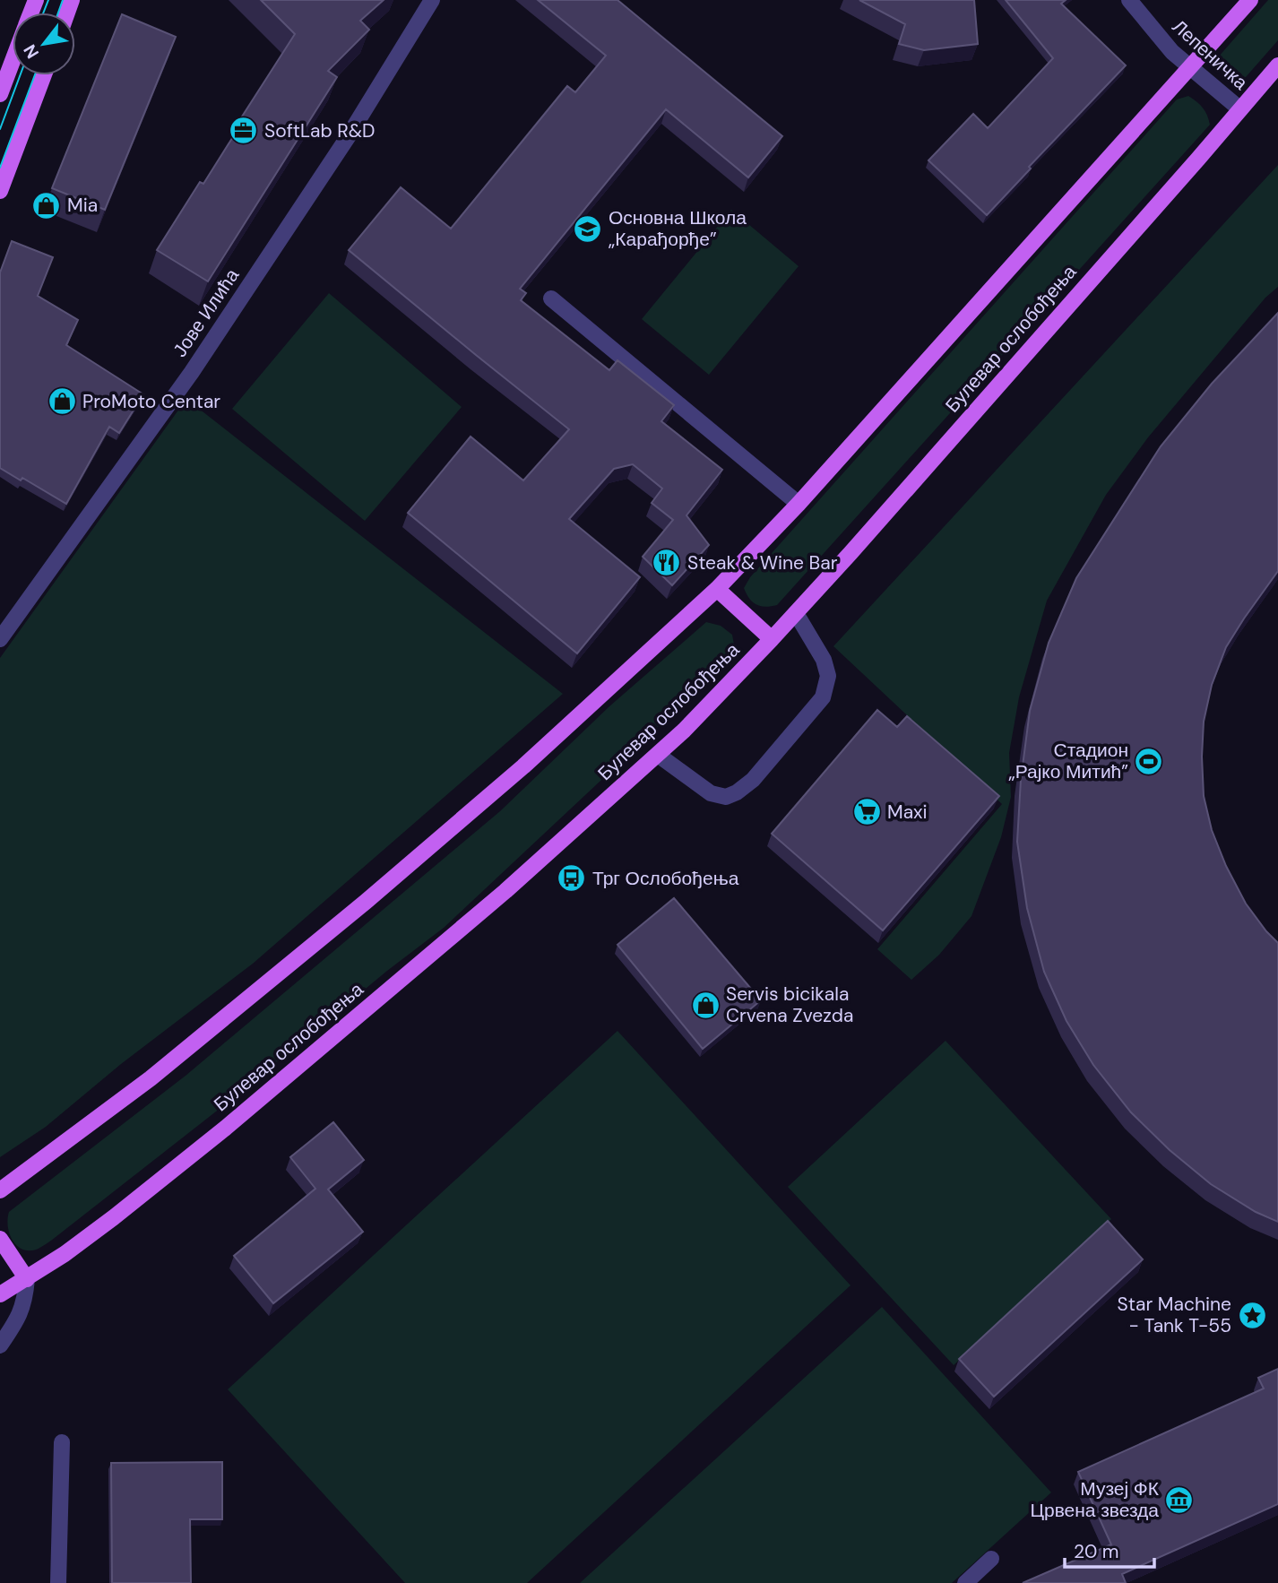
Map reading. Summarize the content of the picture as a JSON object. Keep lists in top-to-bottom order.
{
  "streets": {
    "main road": ["Булевар ослобођења"],
    "street": ["Лепеничка", "Јове Илића"]
  },
  "crossings": [
    ["Лепеничка", "Булевар ослобођења"]
  ],
  "places": {
    "office": ["SoftLab R&D"],
    "shop": ["Mia", "ProMoto Centar", "Servis bicikala Crvena Zvezda"],
    "school or university": ["Основна Школа „Карађорђе”"],
    "restaurant": ["Steak & Wine Bar"],
    "sports": ["Стадион „Рајко Митић”"],
    "supermarket": ["Maxi"],
    "bus stop": ["Трг Ослобођења"],
    "place": ["Star Machine - Tank T-55"],
    "museum": ["Музеј ФК Црвена звезда"]
  },
  "scale_bar": "20 m",
  "north": "bottom left"
}
